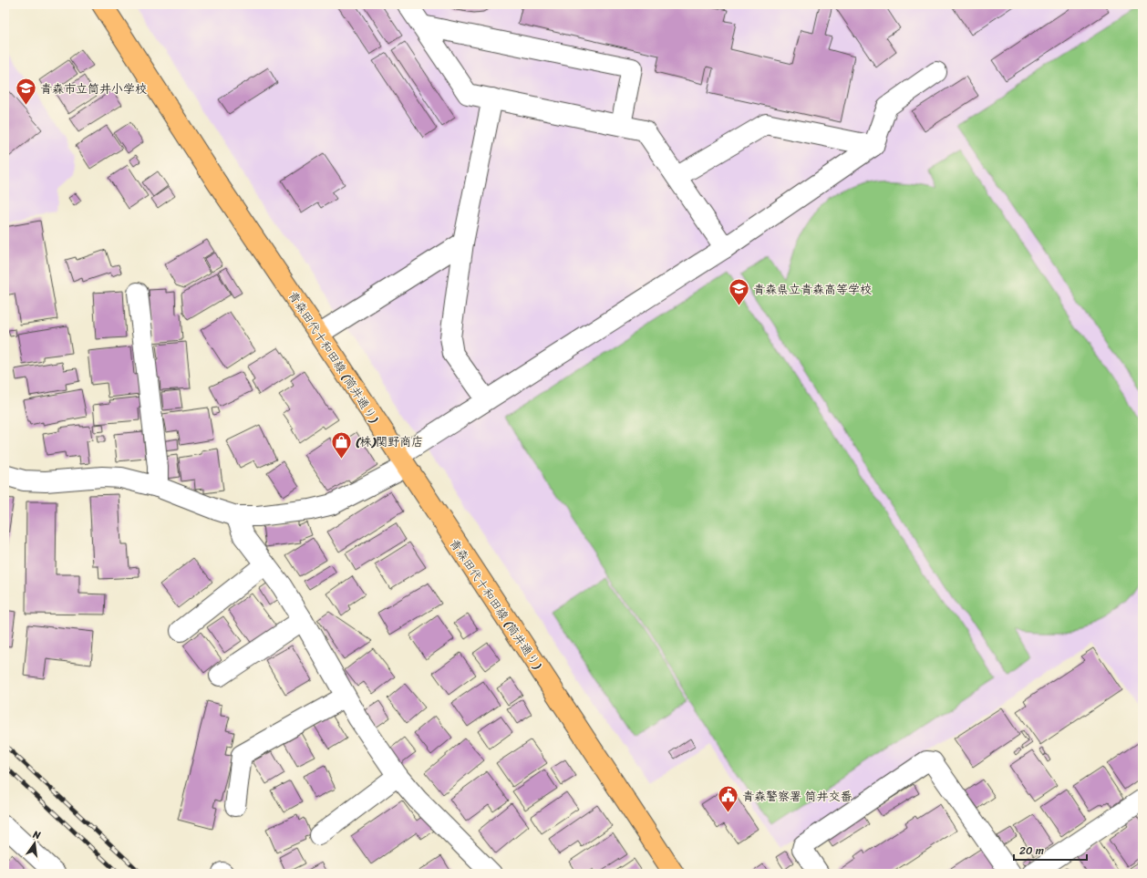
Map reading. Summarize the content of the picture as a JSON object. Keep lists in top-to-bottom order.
{
  "streets": {
    "main road": ["青森田代十和田線 (筒井通り)"]
  },
  "places": {
    "school or university": ["青森市立筒井小学校", "青森県立青森高等学校"],
    "shop": ["(株)関野商店"],
    "public building": ["青森警察署 筒井交番"]
  },
  "scale_bar": "20 m",
  "north": "top"
}
